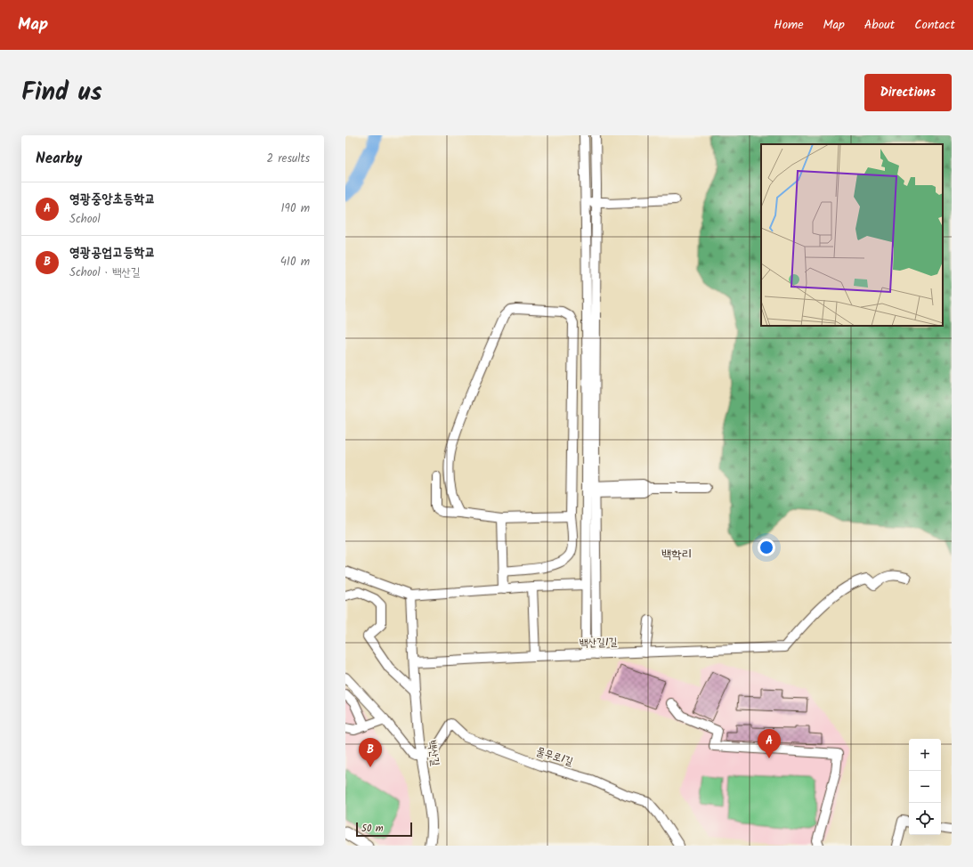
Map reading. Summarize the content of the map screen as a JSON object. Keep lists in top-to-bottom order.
{
  "streets": {
    "street": ["백산길1길", "백산길", "물무로1길"]
  },
  "crossings": [
    ["백산길1길", "백산길"],
    ["백산길", "물무로1길"]
  ],
  "districts": ["백학리"],
  "scale_bar": "50 m",
  "page": {
    "header": "Map",
    "nav": [
      "Home",
      "Map",
      "About",
      "Contact"
    ],
    "title": "Find us",
    "buttons": "Directions",
    "heading": ["Nearby", "2 results"],
    "list": [
      {
        "mark": "A",
        "name": "영광중앙초등학교",
        "note": "School",
        "value": "190 m"
      },
      {
        "mark": "B",
        "name": "영광공업고등학교",
        "note": "School · 백산길",
        "value": "410 m"
      }
    ],
    "pins": ["A", "B"],
    "map_buttons": ["+", "−"],
    "scale": "50 m"
  }
}
